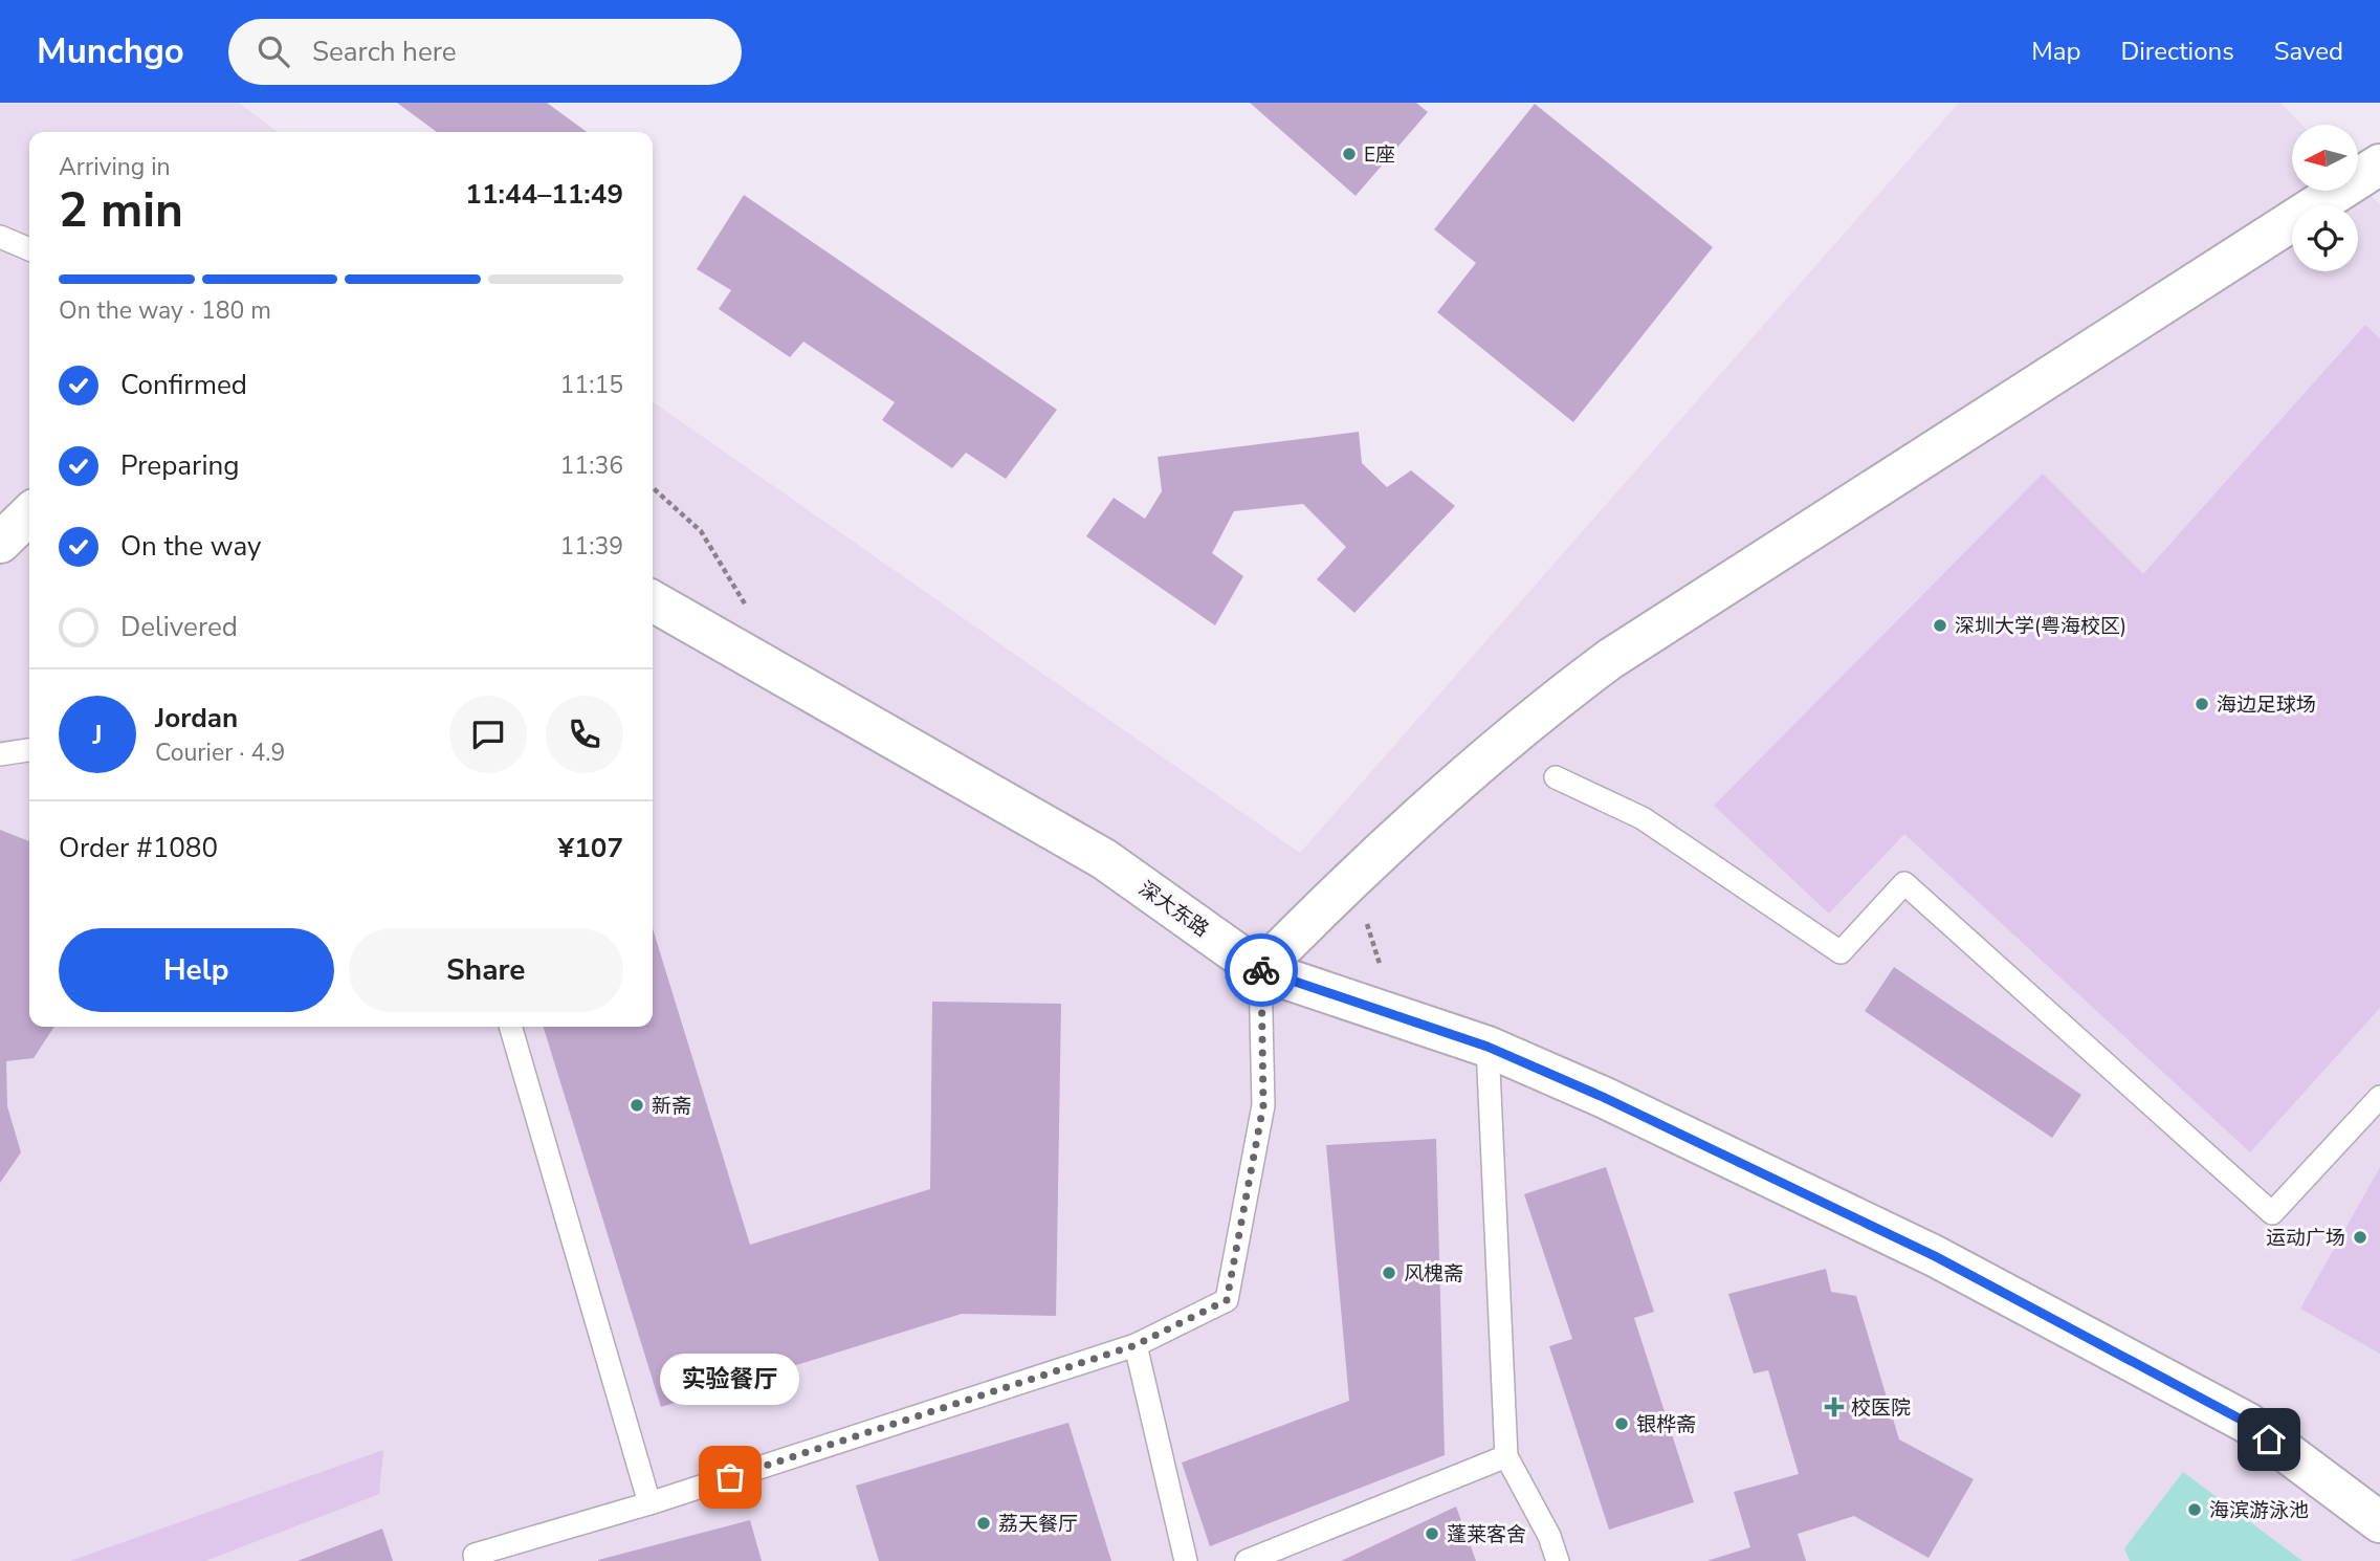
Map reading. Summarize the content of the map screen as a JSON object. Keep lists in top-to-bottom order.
{
  "streets": {
    "street": ["深大东路"]
  },
  "places": {
    "other": [
      "E座",
      "深圳大学(粤海校区)",
      "海边足球场",
      "新斋",
      "运动广场",
      "风槐斋",
      "银桦斋",
      "实验餐厅",
      "海滨游泳池",
      "荔天餐厅",
      "蓬莱客舍"
    ],
    "health": ["校医院"]
  },
  "north": "left",
  "page": {
    "header": "Munchgo",
    "search": "Search here",
    "nav": ["Map", "Directions", "Saved"],
    "heading": ["2 min", "Arriving in", "11:44–11:49"],
    "panel": [
      "Jordan",
      "Courier · 4.9",
      "Order #1080",
      "¥107"
    ],
    "bar": "On the way · 180 m",
    "list": [
      ["Confirmed", "11:15"],
      ["Preparing", "11:36"],
      ["On the way", "11:39"],
      "Delivered"
    ],
    "round": "J",
    "buttons": ["Help", "Share"],
    "bubble": "实验餐厅"
  }
}
